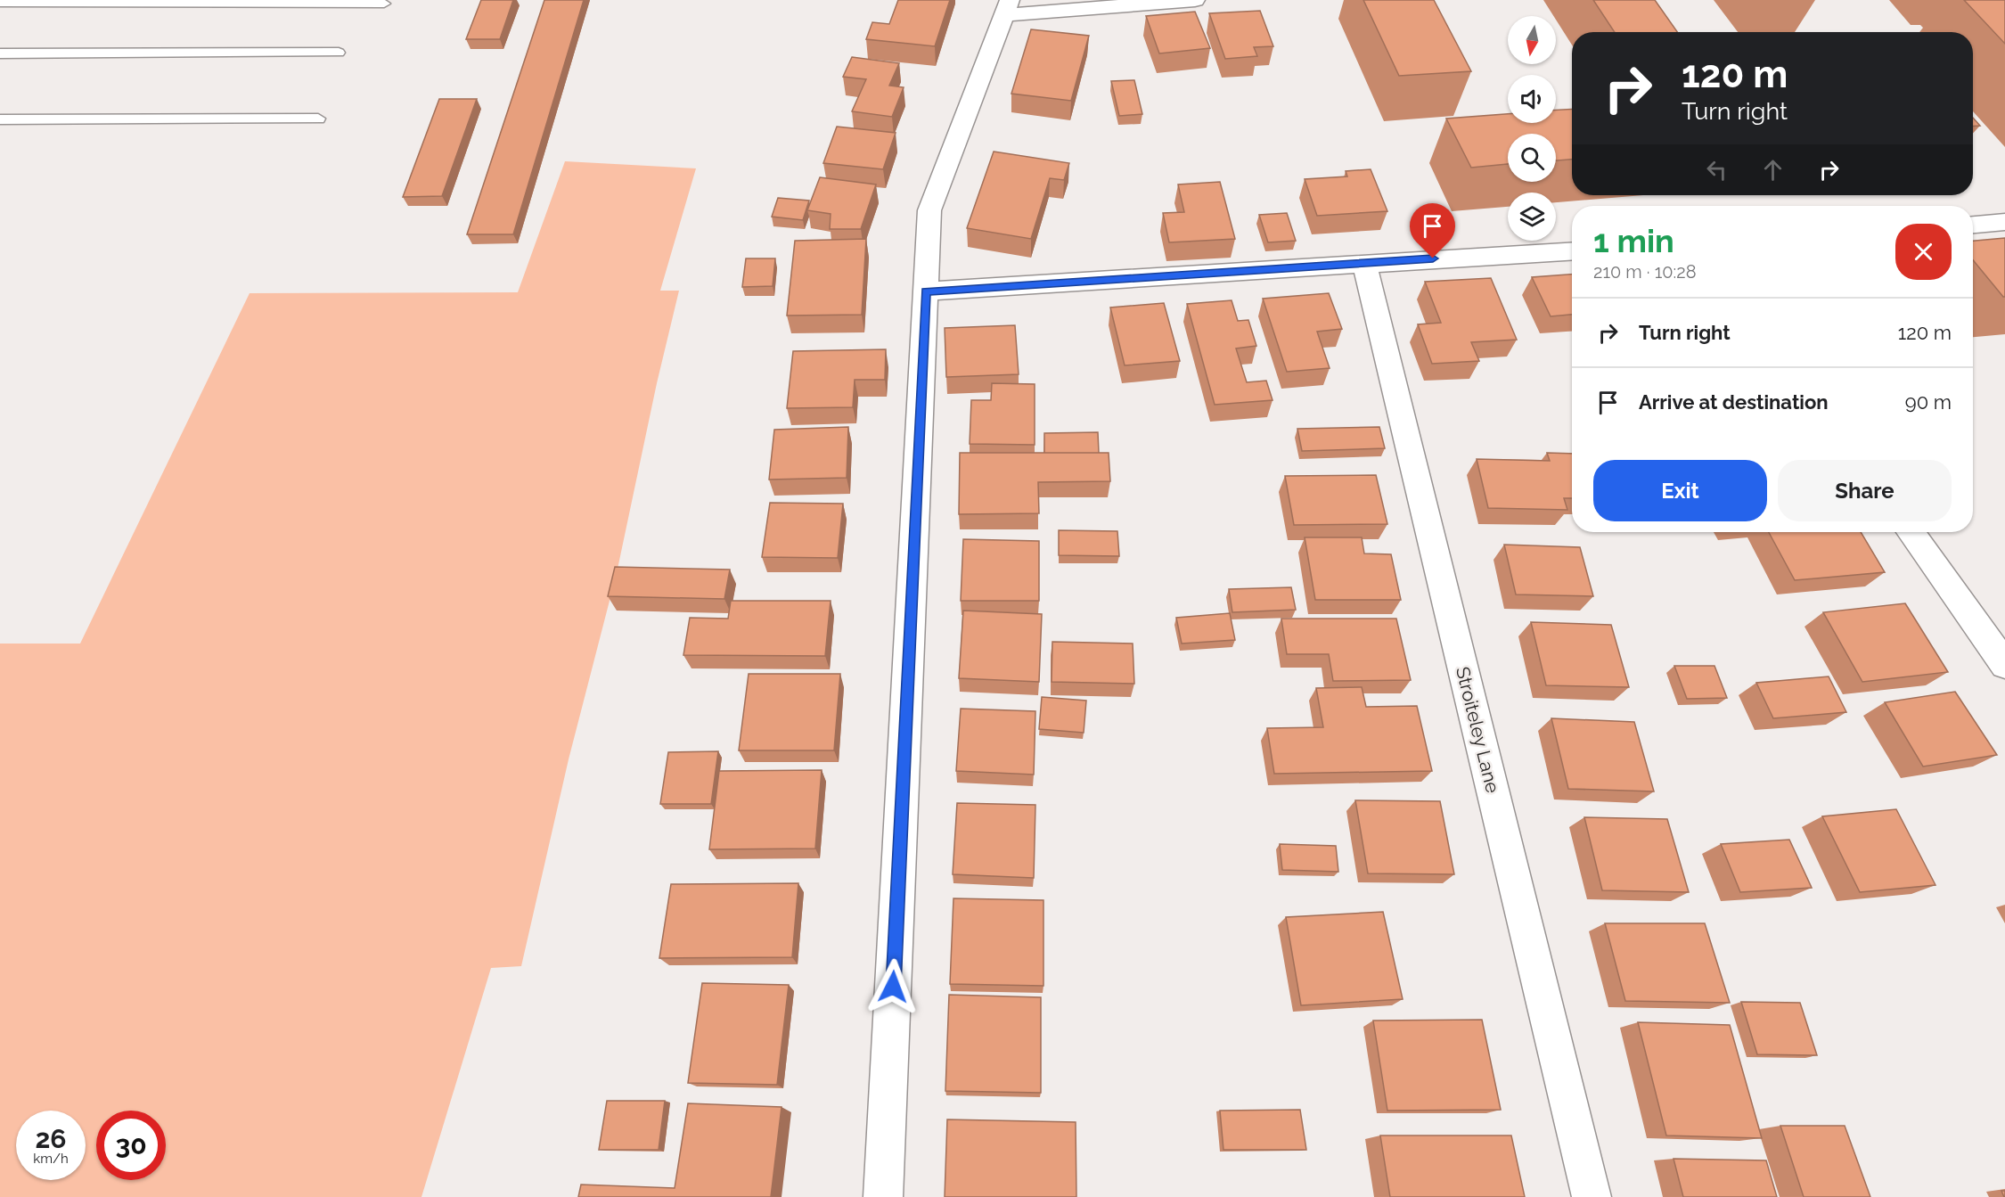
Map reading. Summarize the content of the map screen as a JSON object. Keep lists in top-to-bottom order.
{
  "streets": {
    "street": ["Stroiteley Lane"]
  },
  "north": "bottom",
  "page": {
    "turn": ["120 m", "Turn right"],
    "heading": ["1 min", "210 m · 10:28"],
    "list": [
      {
        "name": "Turn right",
        "value": "120 m"
      },
      {
        "name": "Arrive at destination",
        "value": "90 m"
      }
    ],
    "buttons": ["Exit", "Share"],
    "speed": "26 km/h",
    "limit": "30"
  }
}
